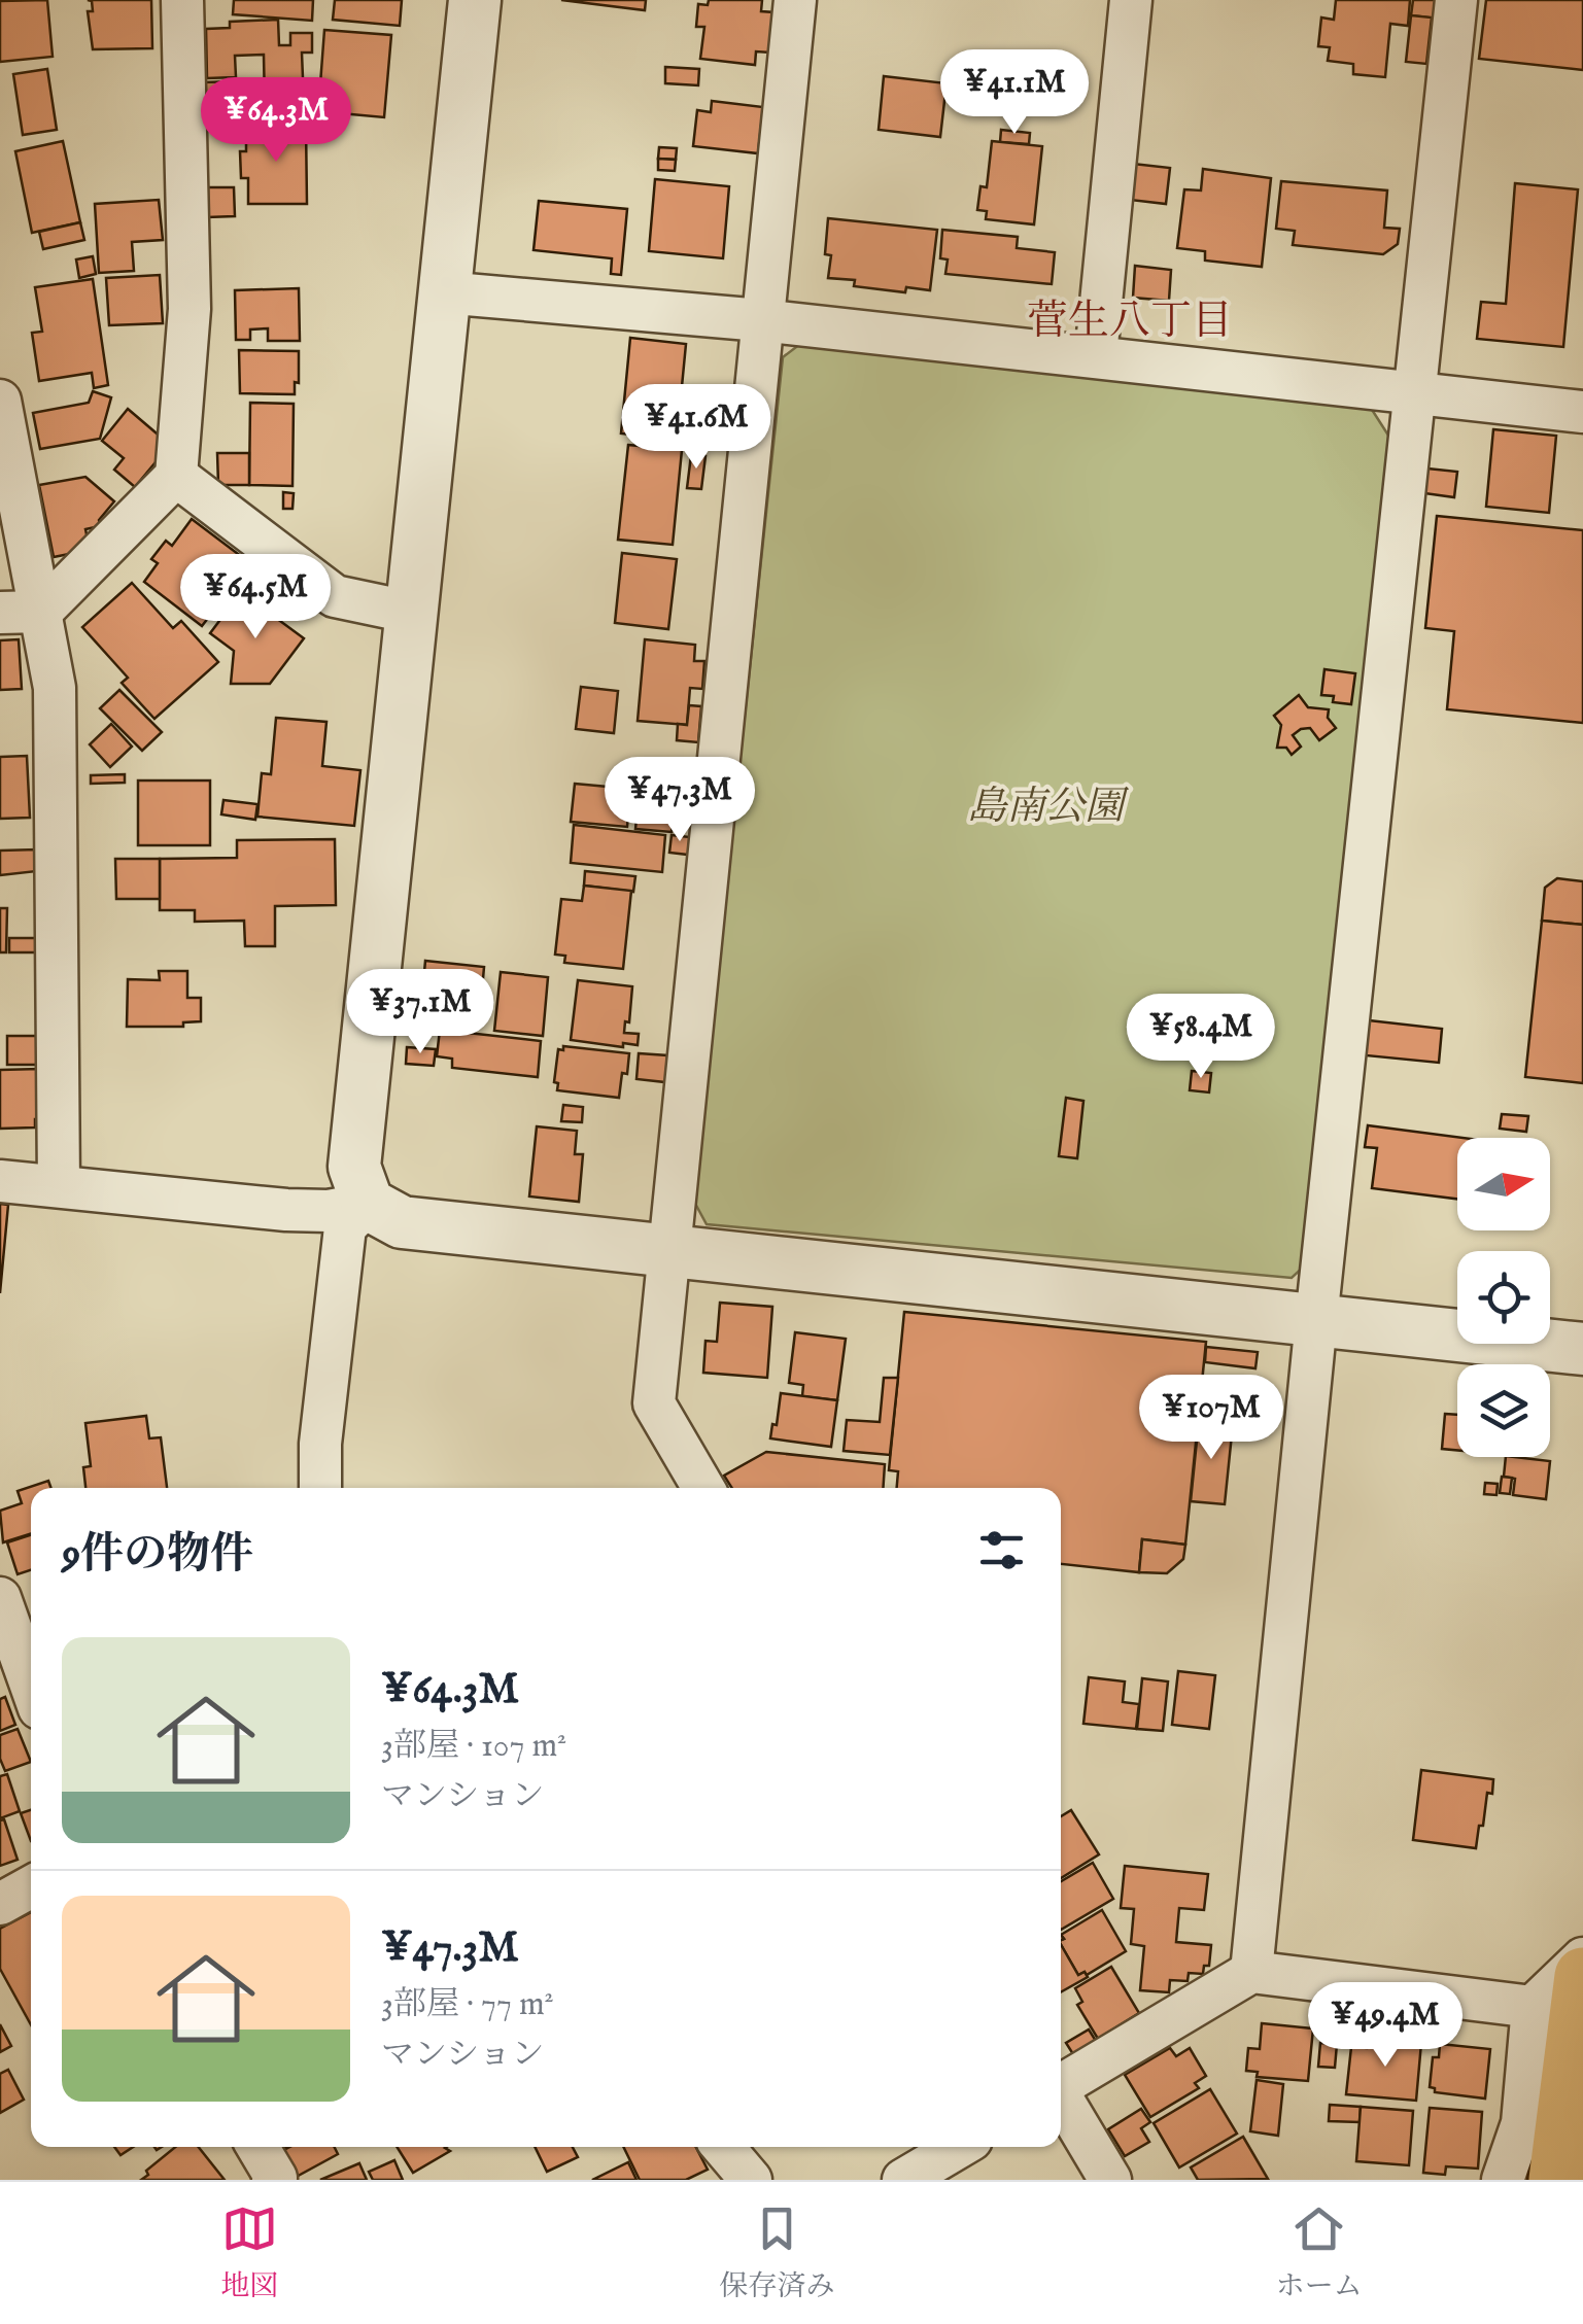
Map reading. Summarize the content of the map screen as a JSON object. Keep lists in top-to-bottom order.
{
  "districts": ["菅生八丁目"],
  "parks": ["島南公園"],
  "north": "right",
  "page": {
    "price": [
      "¥41.1M",
      "¥64.3M",
      "¥41.6M",
      "¥64.5M",
      "¥47.3M",
      "¥37.1M",
      "¥58.4M",
      "¥107M",
      "¥49.4M"
    ],
    "heading": "9件の物件",
    "list": [
      {
        "name": "¥64.3M",
        "note": "3部屋 · 107 m² · マンション"
      },
      {
        "name": "¥47.3M",
        "note": "3部屋 · 77 m² · マンション"
      }
    ],
    "tabs": ["地図", "保存済み", "ホーム"]
  }
}
